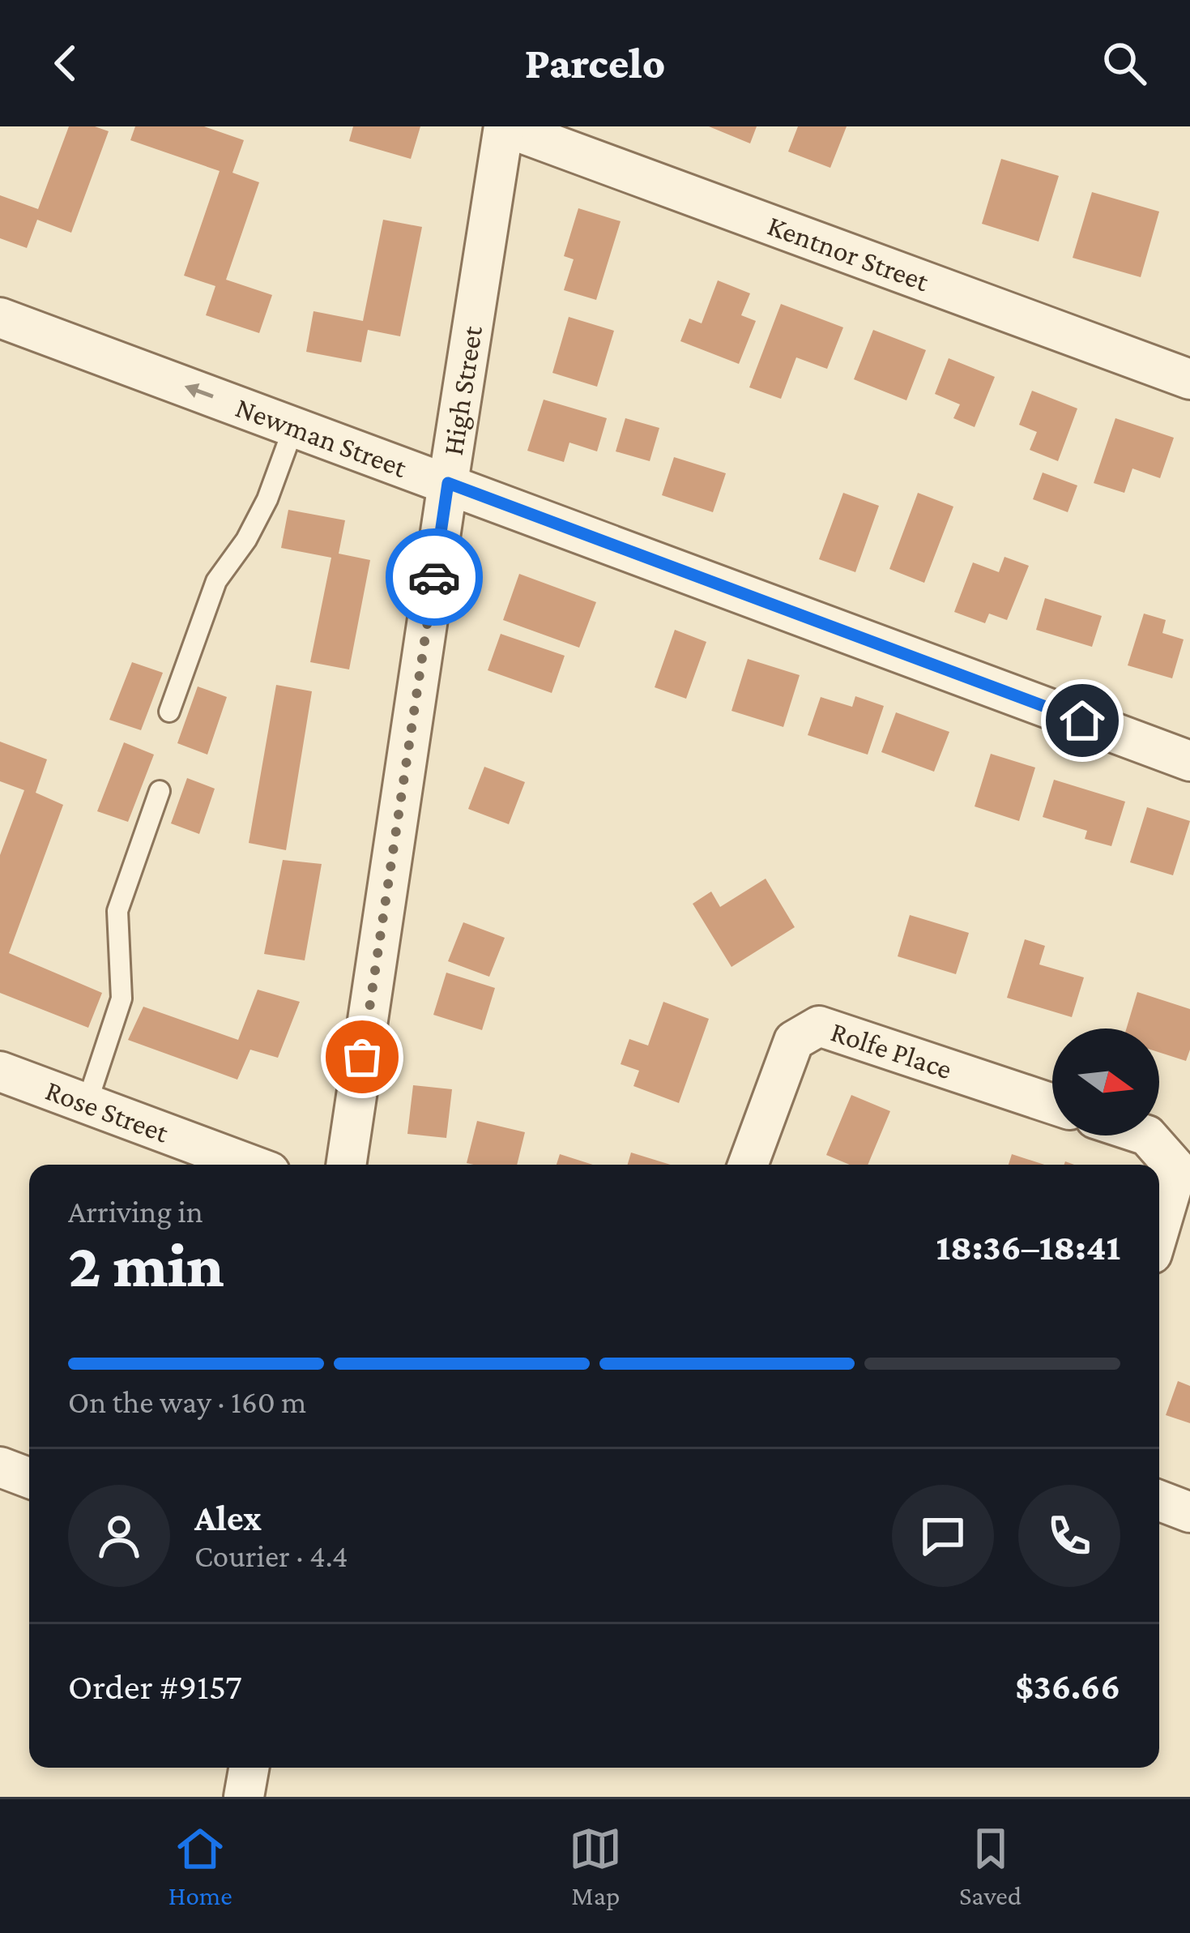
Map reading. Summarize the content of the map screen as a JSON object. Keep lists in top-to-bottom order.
{
  "streets": {
    "street": [
      "Kentnor Street",
      "High Street",
      "Newman Street",
      "Rolfe Place",
      "Rose Street"
    ]
  },
  "crossings": [
    ["Kentnor Street", "High Street"],
    ["High Street", "Newman Street"]
  ],
  "north": "right",
  "page": {
    "header": "Parcelo",
    "heading": ["2 min", "Arriving in", "18:36–18:41"],
    "panel": [
      "Alex",
      "Courier · 4.4",
      "Order #9157",
      "$36.66"
    ],
    "bar": "On the way · 160 m",
    "tabs": ["Home", "Map", "Saved"]
  }
}
